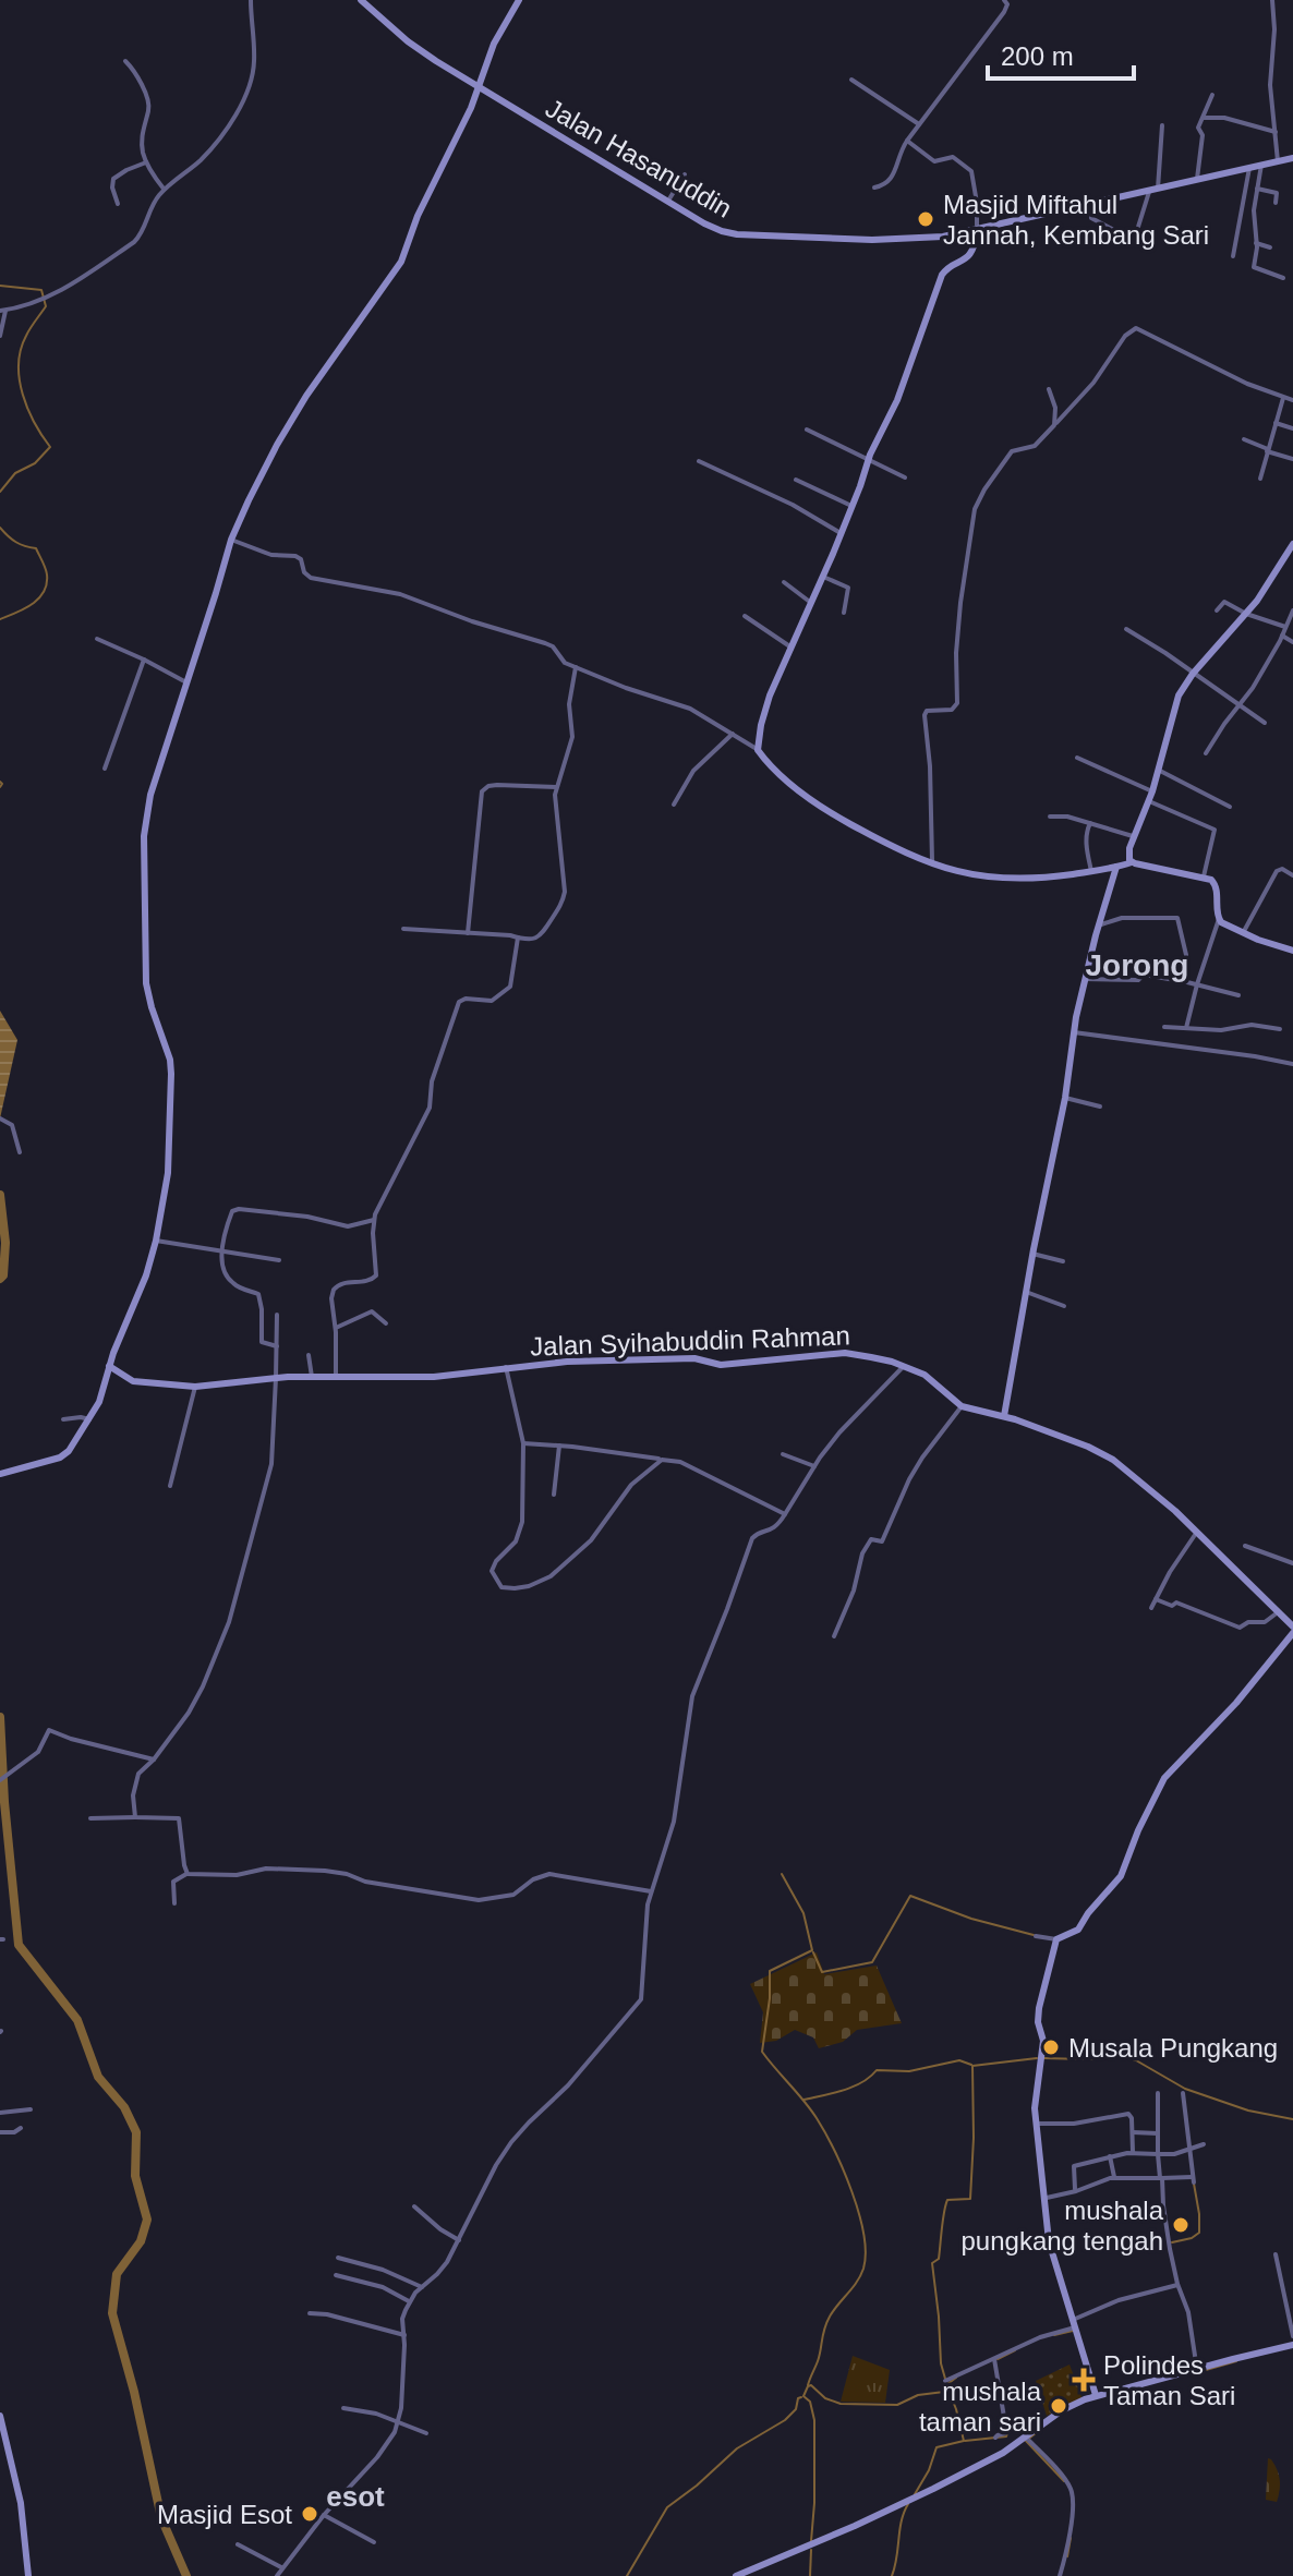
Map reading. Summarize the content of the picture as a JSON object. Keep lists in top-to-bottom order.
{
  "streets": {
    "street": ["Jalan Hasanuddin", "Jalan Syihabuddin Rahman"]
  },
  "districts": ["Jorong", "esot"],
  "places": {
    "other": [
      "Masjid Miftahul Jannah, Kembang Sari",
      "Musala Pungkang",
      "mushala pungkang tengah",
      "mushala taman sari",
      "Masjid Esot"
    ],
    "health": ["Polindes Taman Sari"]
  },
  "scale_bar": "200 m"
}
